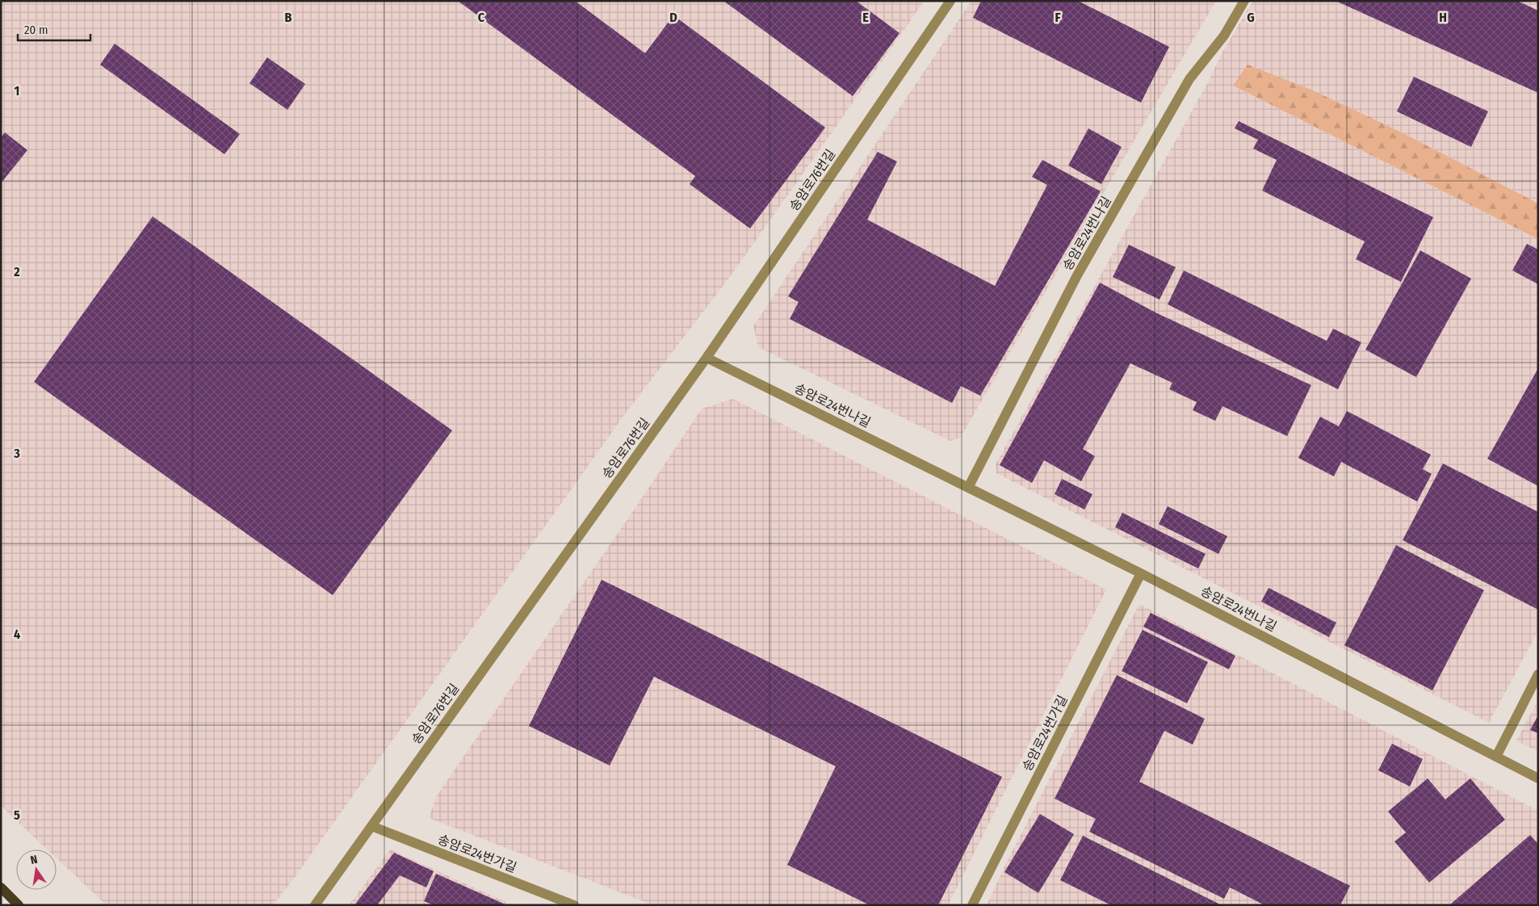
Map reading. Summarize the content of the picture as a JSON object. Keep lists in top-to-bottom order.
{
  "streets": {
    "street": ["송암로76번길", "송암로24번나길", "송암로24번가길"]
  },
  "crossings": [
    ["송암로76번길", "송암로24번나길"],
    ["송암로76번길", "송암로24번가길"],
    ["송암로24번나길", "송암로24번가길"]
  ],
  "scale_bar": "20 m",
  "north": "top",
  "grid": {
    "columns": [
      "B",
      "C",
      "D",
      "E",
      "F",
      "G",
      "H"
    ],
    "rows": [
      "1",
      "2",
      "3",
      "4",
      "5"
    ]
  }
}
